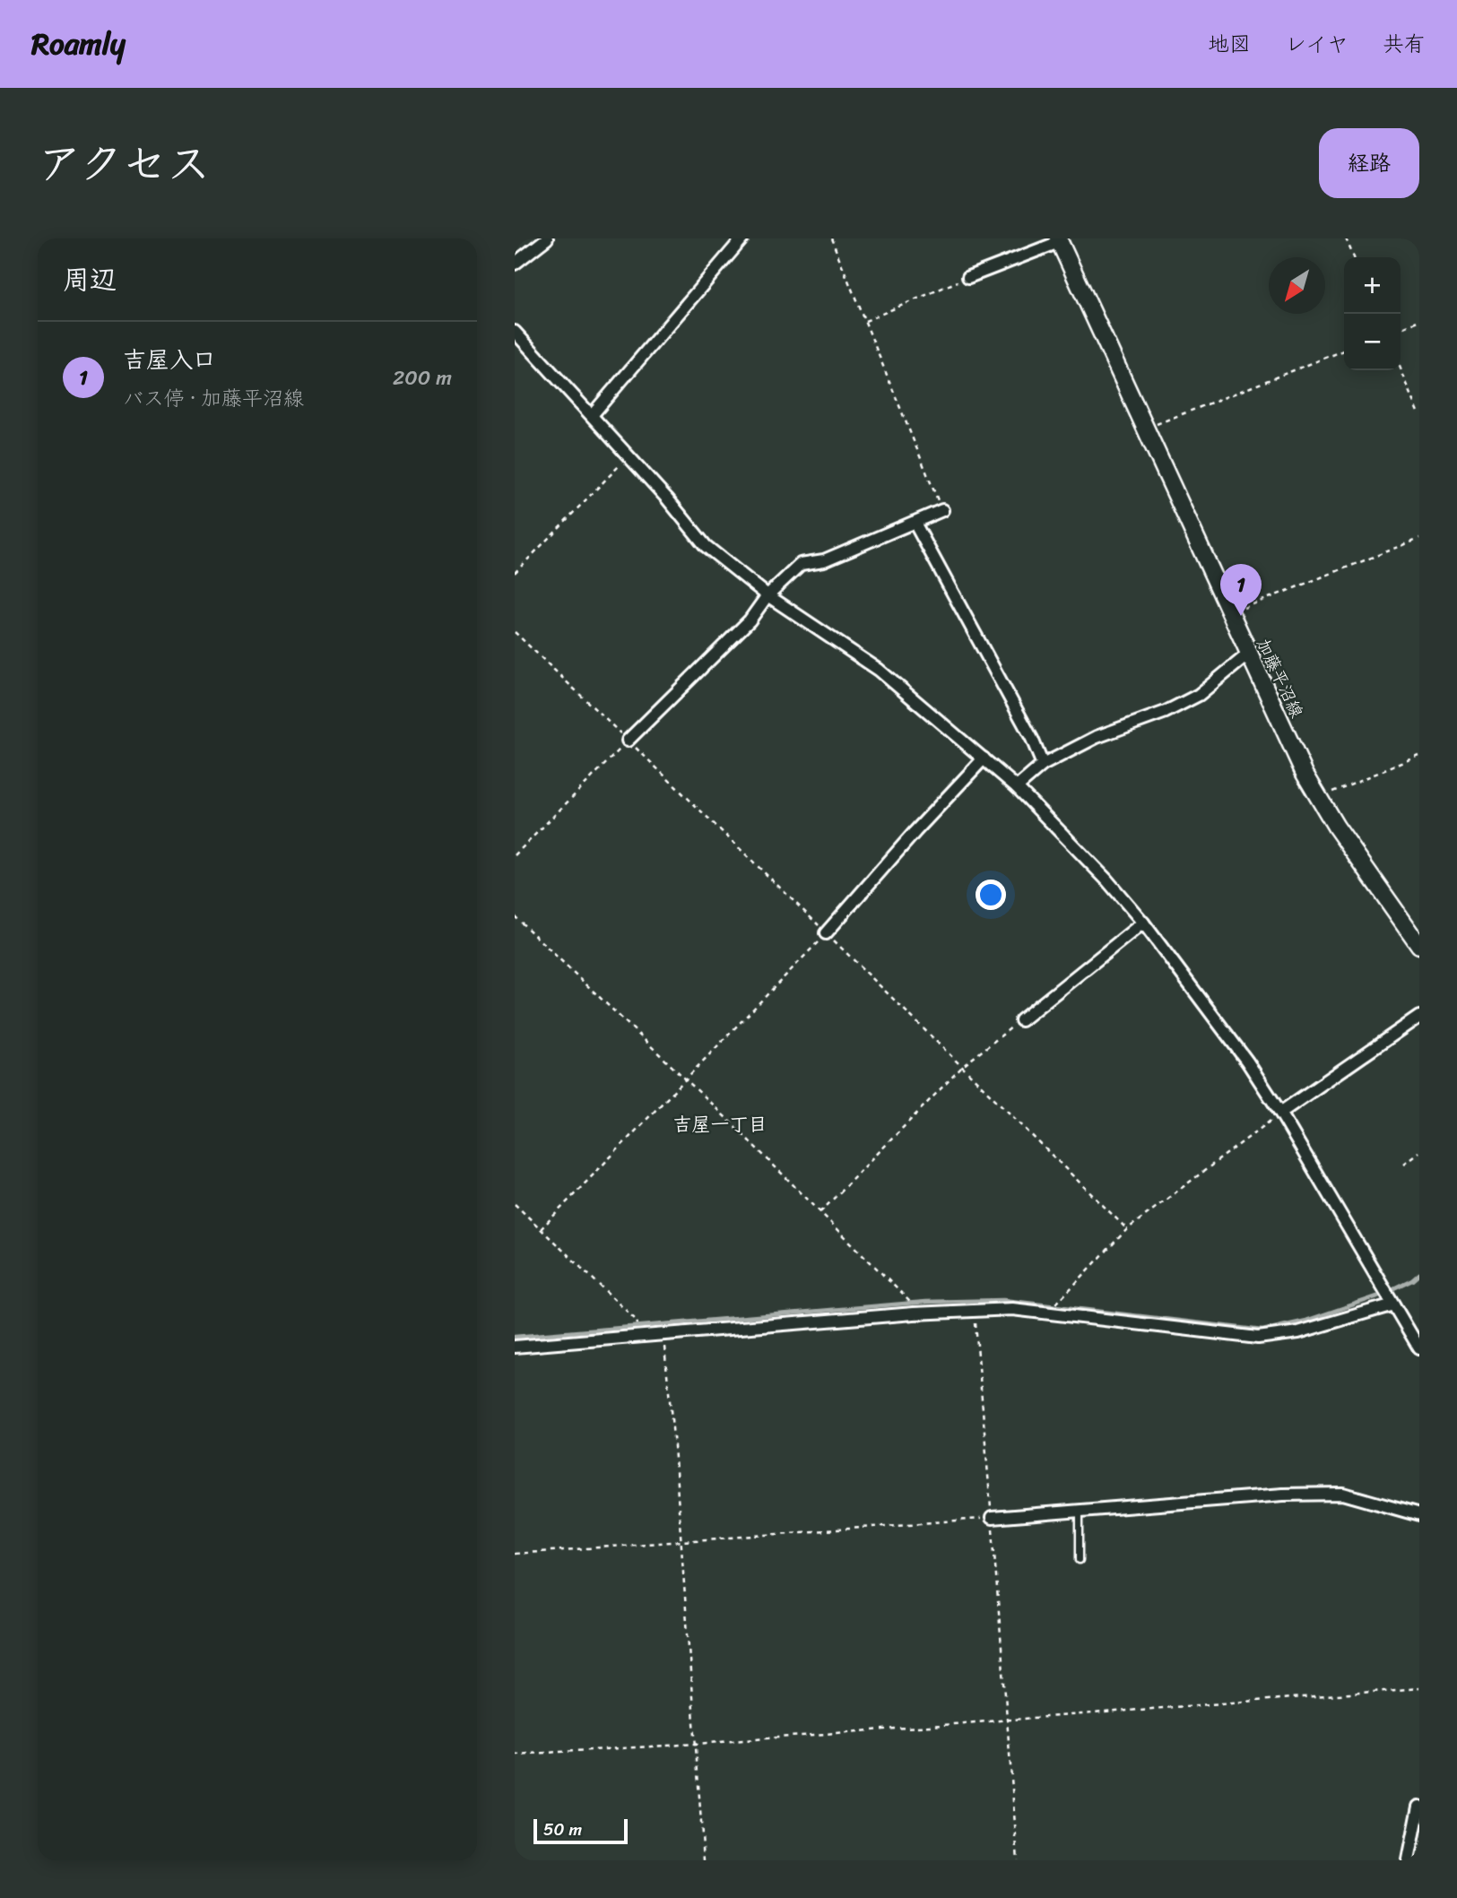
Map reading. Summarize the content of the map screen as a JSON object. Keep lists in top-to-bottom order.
{
  "streets": {
    "main road": ["加藤平沼線"]
  },
  "districts": ["吉屋一丁目"],
  "scale_bar": "50 m",
  "north": "bottom left",
  "page": {
    "header": "Roamly",
    "nav": ["地図", "レイヤ", "共有"],
    "title": "アクセス",
    "buttons": "経路",
    "heading": "周辺",
    "map_buttons": ["+", "−"],
    "list": [
      {
        "mark": "1",
        "name": "吉屋入口",
        "note": "バス停 · 加藤平沼線",
        "value": "200 m"
      }
    ],
    "pins": "1",
    "scale": "50 m"
  }
}
